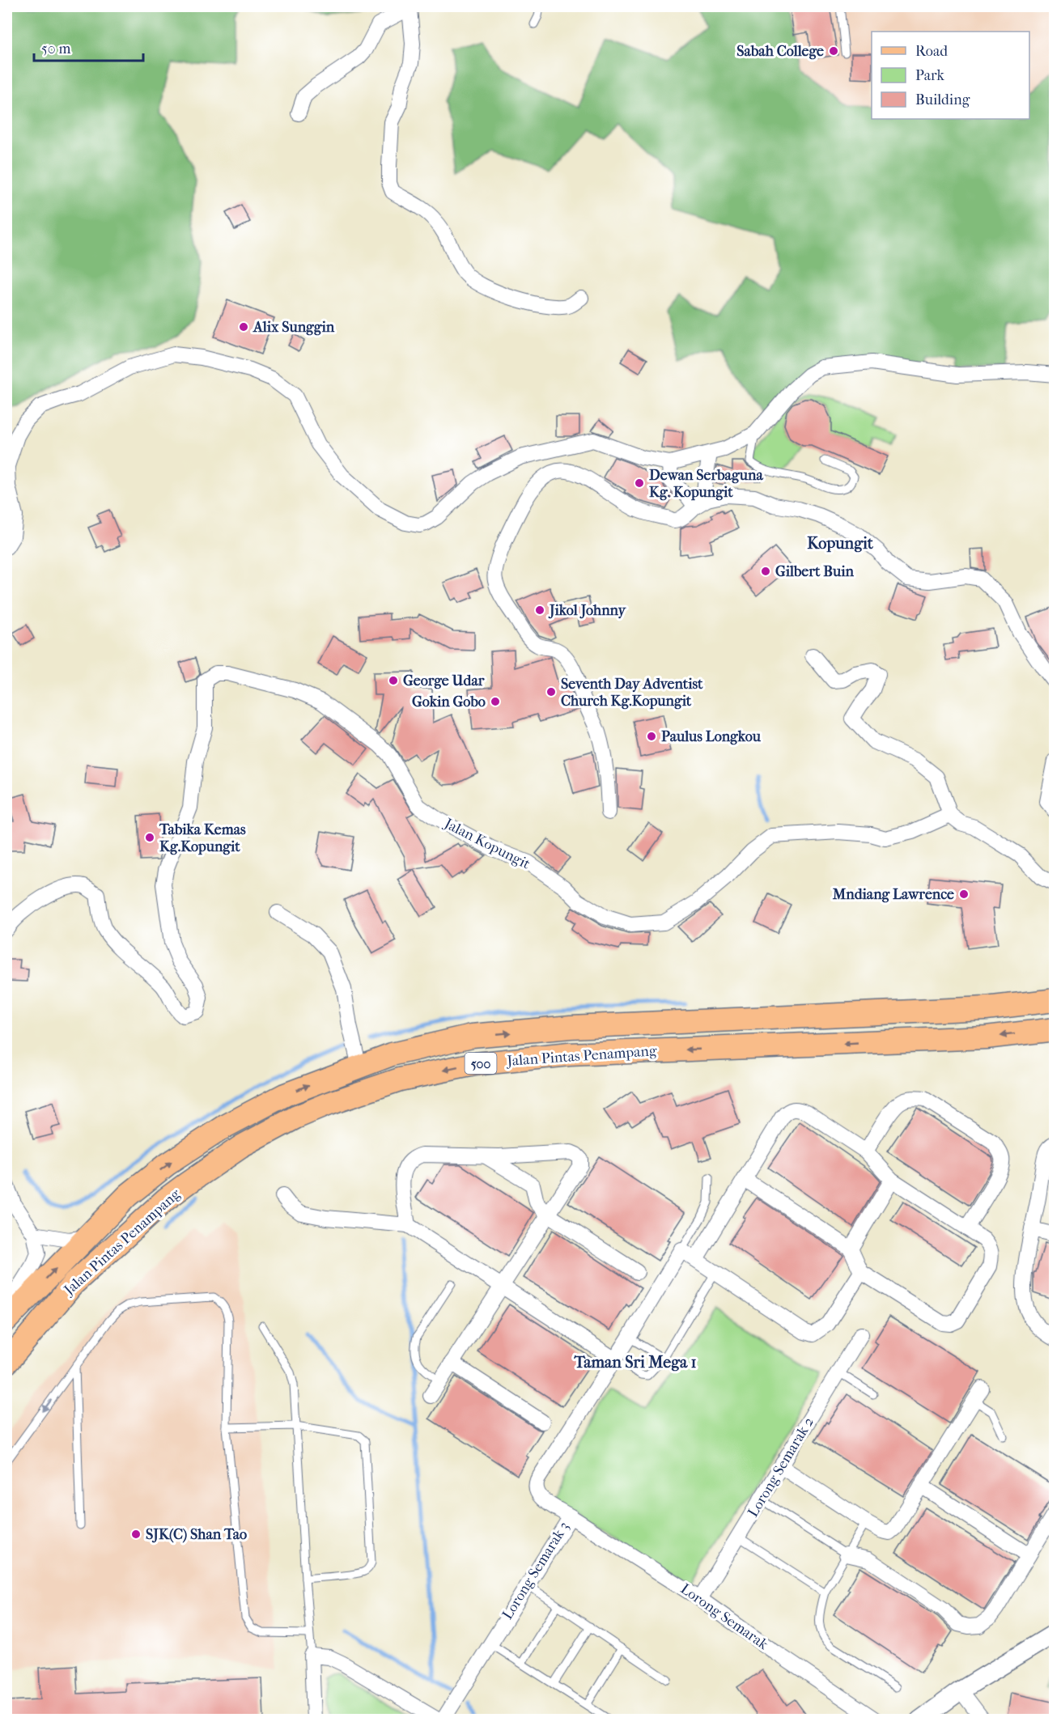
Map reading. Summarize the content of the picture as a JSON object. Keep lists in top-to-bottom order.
{
  "streets": {
    "main road": ["Jalan Pintas Penampang", "500"],
    "street": [
      "Jalan Kopungit",
      "Lorong Semarak 2",
      "Lorong Semarak 3",
      "Lorong Semarak"
    ]
  },
  "crossings": [
    ["Lorong Semarak 2", "Lorong Semarak"],
    ["Lorong Semarak 3", "Lorong Semarak"]
  ],
  "districts": ["Kopungit", "Taman Sri Mega 1"],
  "places": [
    "Sabah College",
    "Alix Sunggin",
    "Dewan Serbaguna Kg. Kopungit",
    "Gilbert Buin",
    "Jikol Johnny",
    "George Udar",
    "Seventh Day Adventist Church Kg.Kopungit",
    "Gokin Gobo",
    "Paulus Longkou",
    "Tabika Kemas Kg.Kopungit",
    "Mndiang Lawrence",
    "SJK(C) Shan Tao"
  ],
  "legend": ["Road", "Park", "Building"],
  "scale_bar": "50 m"
}
